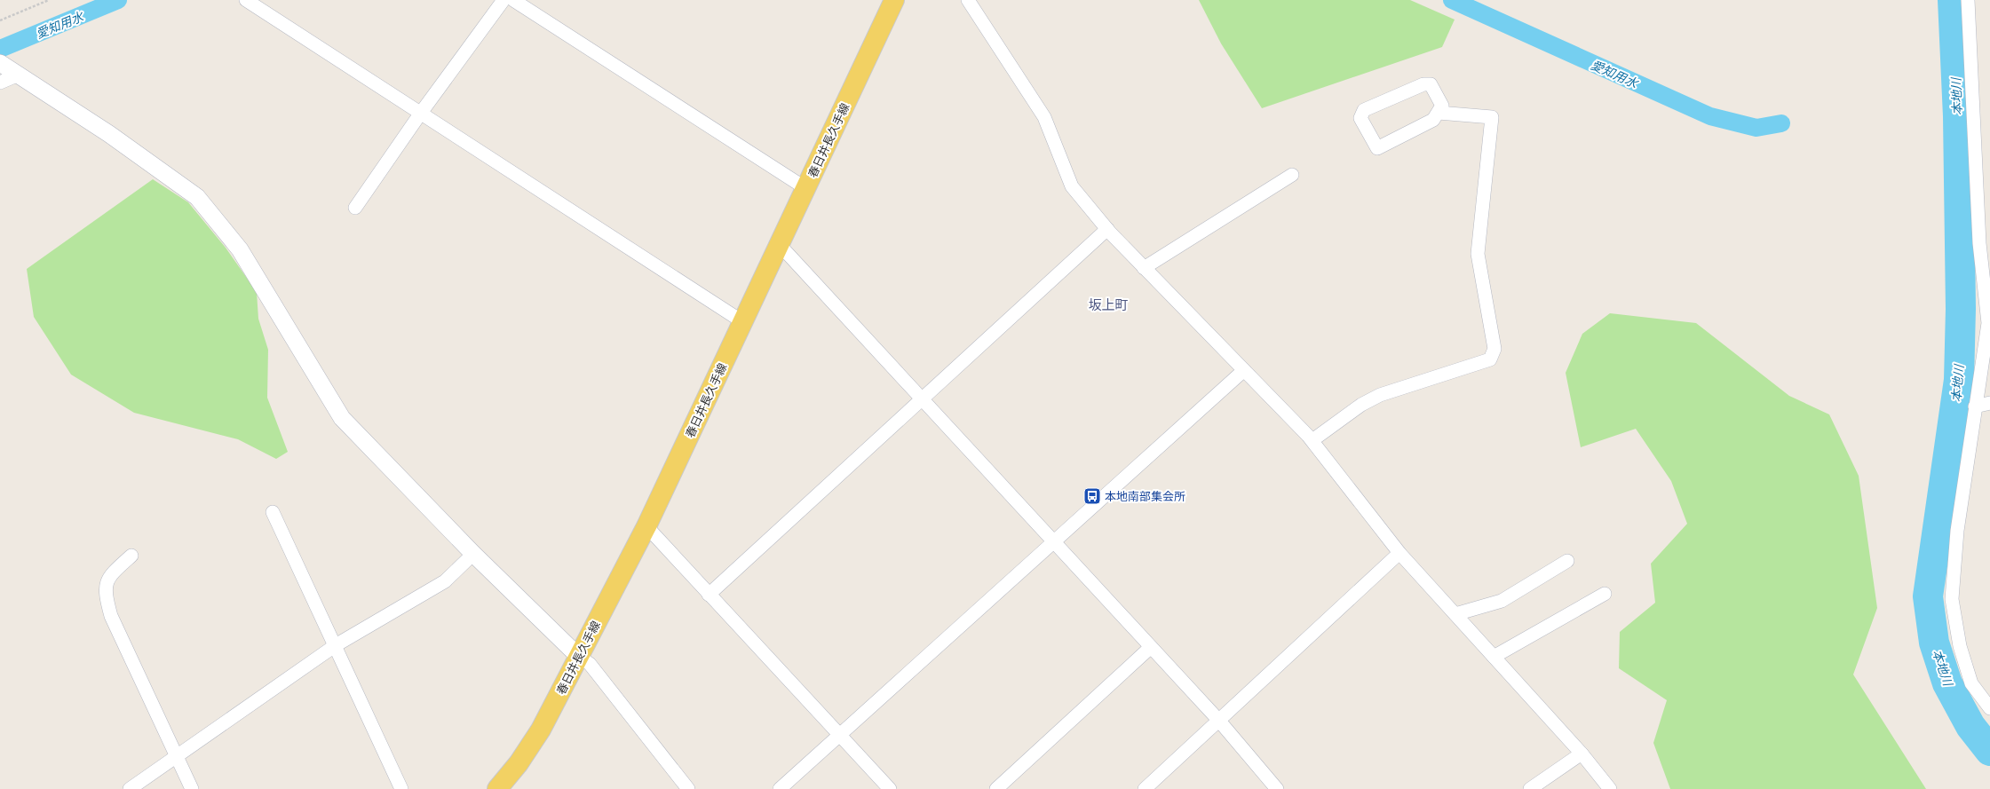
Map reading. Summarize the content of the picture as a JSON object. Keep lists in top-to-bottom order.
{
  "streets": {
    "main road": ["春日井長久手線"]
  },
  "districts": ["坂上町"],
  "water": ["愛知用水", "本地川"],
  "places": {
    "bus stop": ["本地南部集会所"]
  }
}
